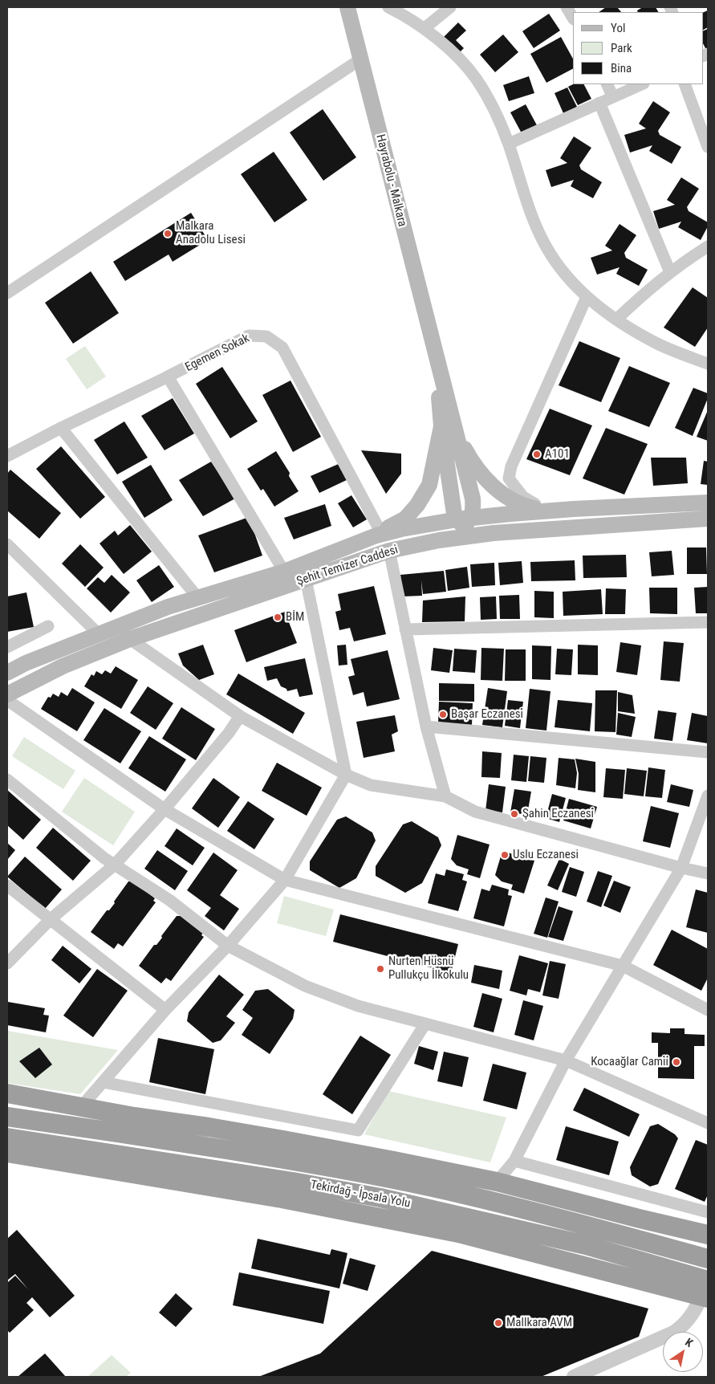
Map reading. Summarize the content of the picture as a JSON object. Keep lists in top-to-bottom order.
{
  "streets": {
    "highway": ["Tekirdağ - İpsala Yolu"],
    "main road": ["Hayrabolu - Malkara", "Şehit Temizer Caddesi"],
    "street": ["Egemen Sokak"]
  },
  "crossings": [
    ["Egemen Sokak", "Şehit Temizer Caddesi"]
  ],
  "places": [
    "Malkara Anadolu Lisesi",
    "A101",
    "BİM",
    "Başar Eczanesi",
    "Şahin Eczanesi",
    "Uslu Eczanesi",
    "Nurten Hüsnü Pullukçu İlkokulu",
    "Kocaağlar Camii",
    "Mallkara AVM"
  ],
  "legend": ["Yol", "Park", "Bina"],
  "north": "top right"
}
